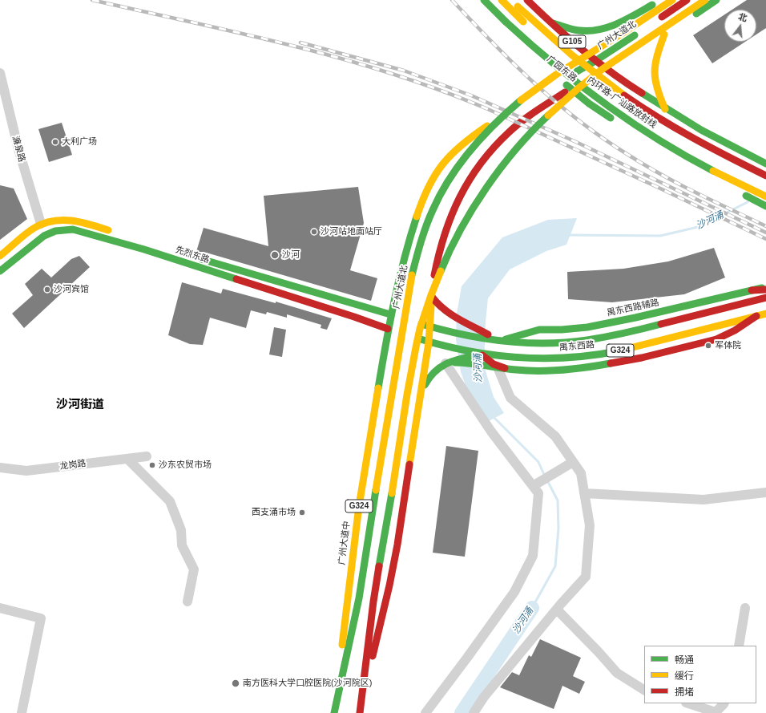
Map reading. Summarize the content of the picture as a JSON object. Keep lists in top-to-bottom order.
{
  "streets": {
    "main road": [
      "广州大道北",
      "G105",
      "广园东路",
      "内环路-广汕路放射线",
      "先烈东路",
      "禺东西路辅路",
      "禺东西路",
      "G324",
      "广州大道中"
    ],
    "street": ["濂泉路", "龙岗路"]
  },
  "crossings": [
    ["广州大道北", "G105"],
    ["广州大道北", "广园东路"],
    ["广州大道北", "先烈东路"],
    ["广州大道北", "禺东西路"],
    ["广州大道北", "广州大道中"],
    ["先烈东路", "禺东西路"],
    ["先烈东路", "广州大道中"],
    ["禺东西路辅路", "禺东西路"],
    ["禺东西路", "广州大道中"]
  ],
  "districts": ["沙河街道"],
  "water": ["沙河涌"],
  "places": [
    "大利广场",
    "沙河站地面站厅",
    "沙河",
    "沙河宾馆",
    "军体院",
    "沙东农贸市场",
    "西支涌市场",
    "南方医科大学口腔医院(沙河院区)"
  ],
  "legend": ["畅通", "缓行", "拥堵"],
  "north": "top"
}
